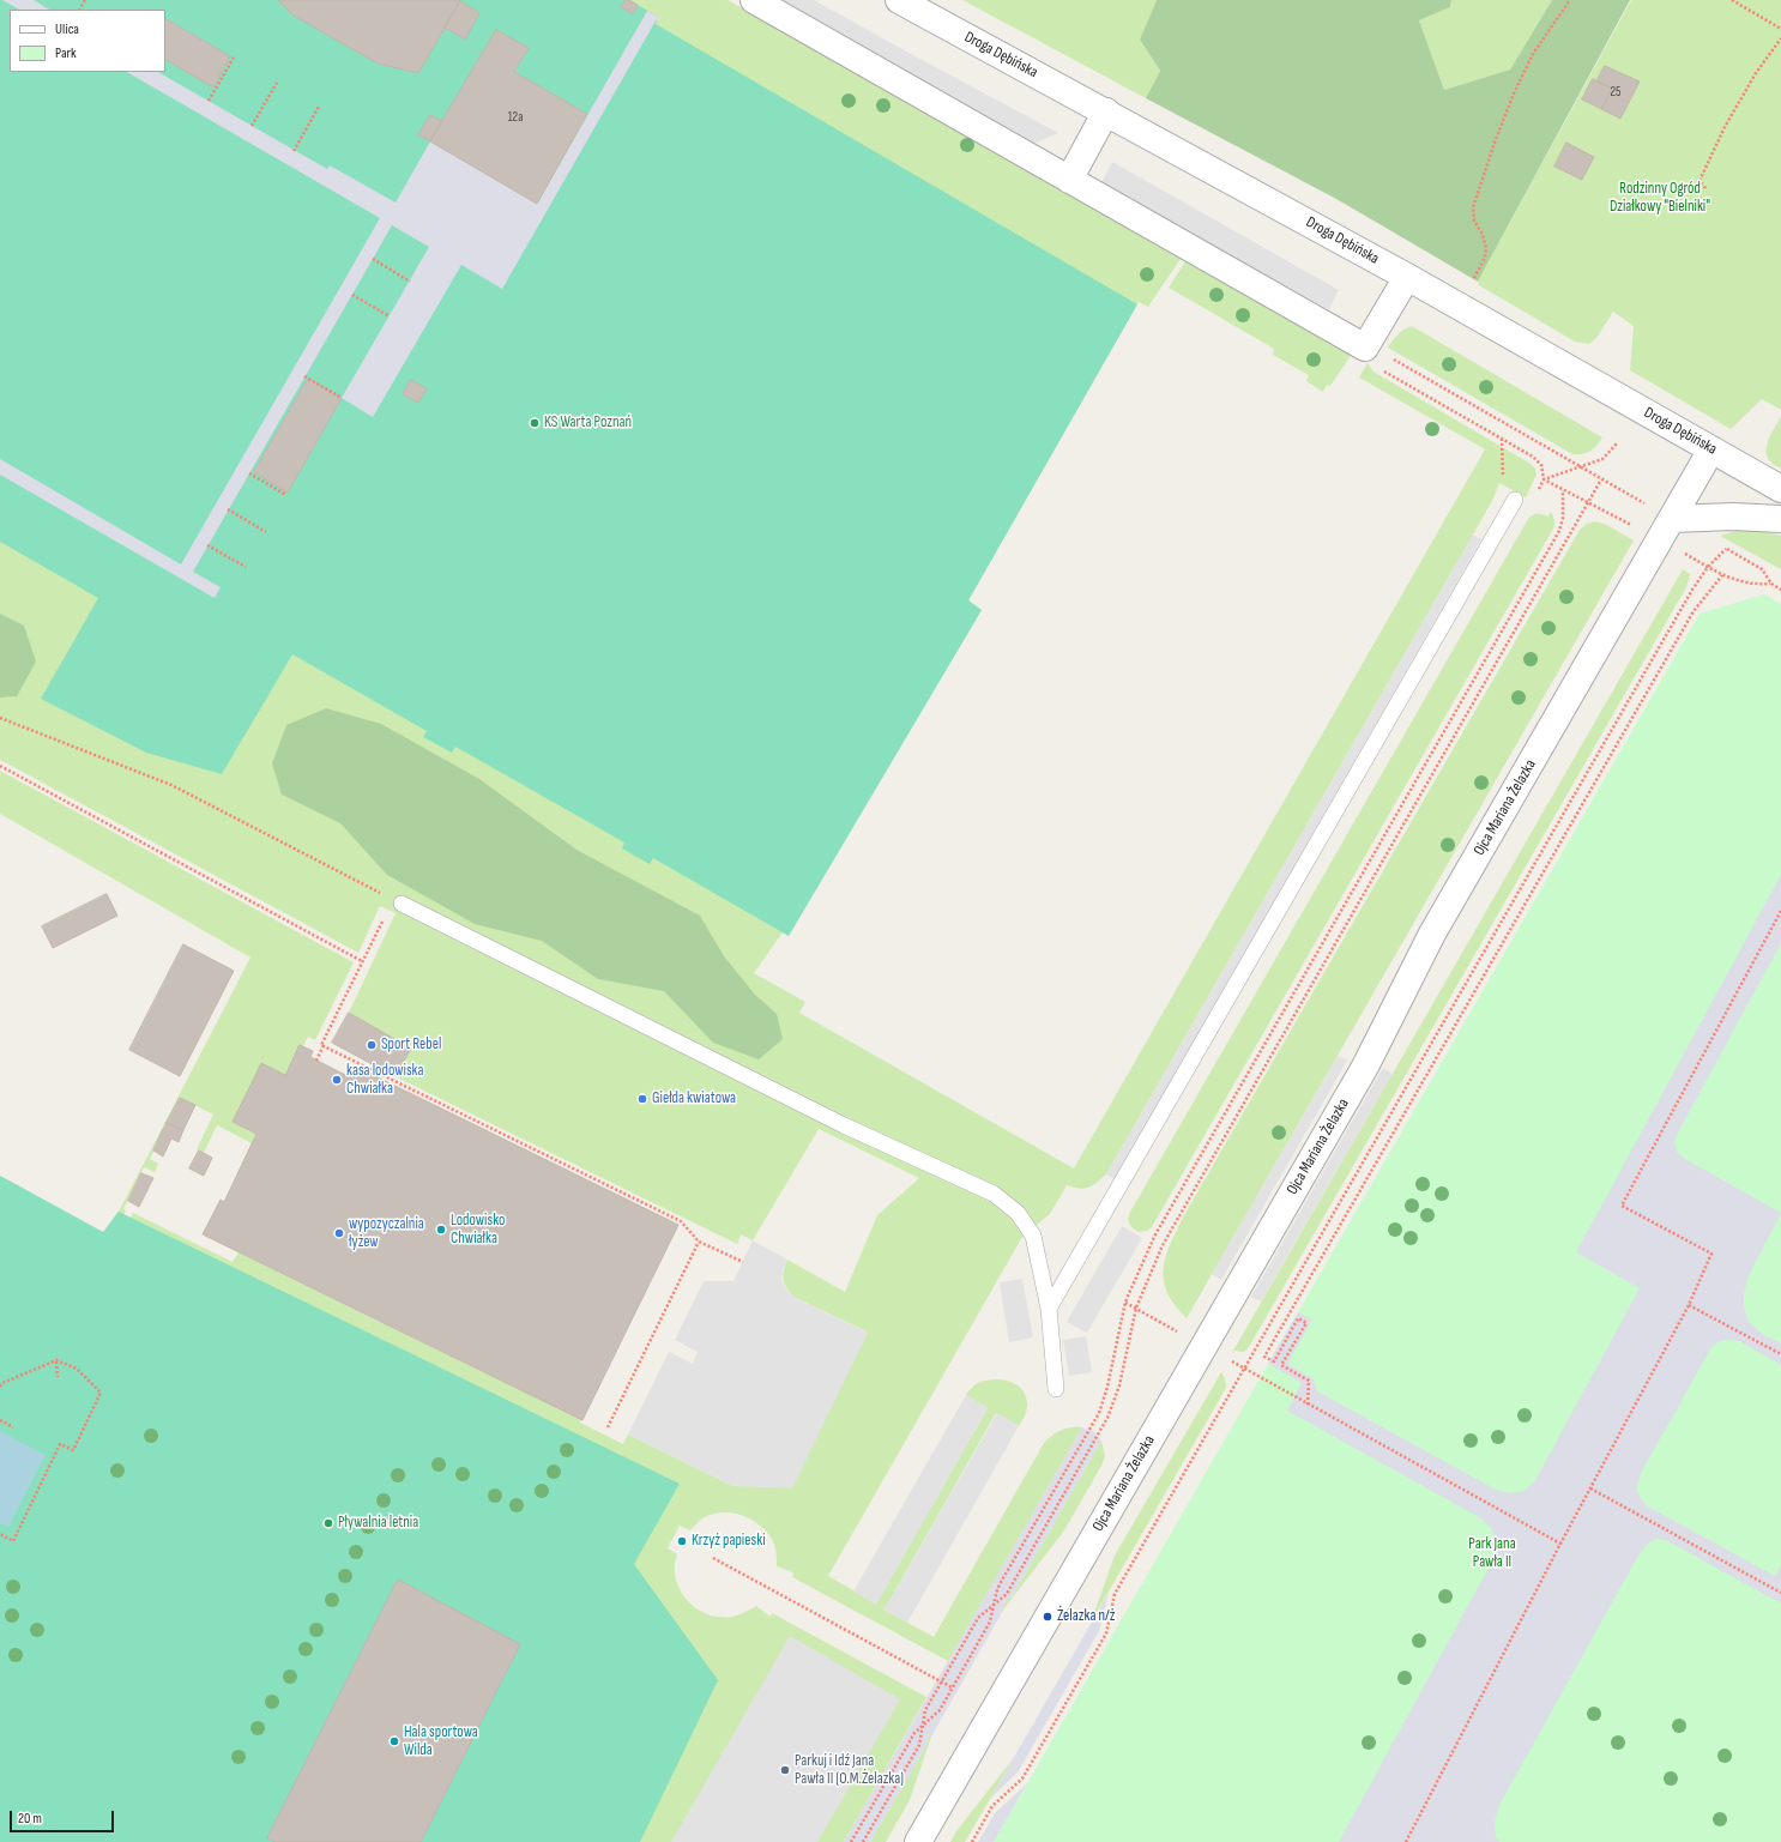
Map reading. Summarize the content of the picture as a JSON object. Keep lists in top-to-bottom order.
{
  "streets": {
    "street": ["Droga Dębińska", "Ojca Mariana Żelazka"]
  },
  "crossings": [
    ["Droga Dębińska", "Ojca Mariana Żelazka"]
  ],
  "parks": ["Rodzinny Ogród Działkowy \"Bielniki\"", "Park Jana Pawła II"],
  "places": [
    "KS Warta Poznań",
    "Sport Rebel",
    "kasa lodowiska Chwiałka",
    "Giełda kwiatowa",
    "Lodowisko Chwiałka",
    "wypozyczalnia łyżew",
    "Pływalnia letnia",
    "Krzyż papieski",
    "Żelazka n/ż",
    "Hala sportowa Wilda",
    "Parkuj i Idź Jana Pawła II (O.M.Żelazka)"
  ],
  "house_numbers": ["25", "12a"],
  "legend": ["Ulica", "Park"],
  "scale_bar": "20 m"
}
